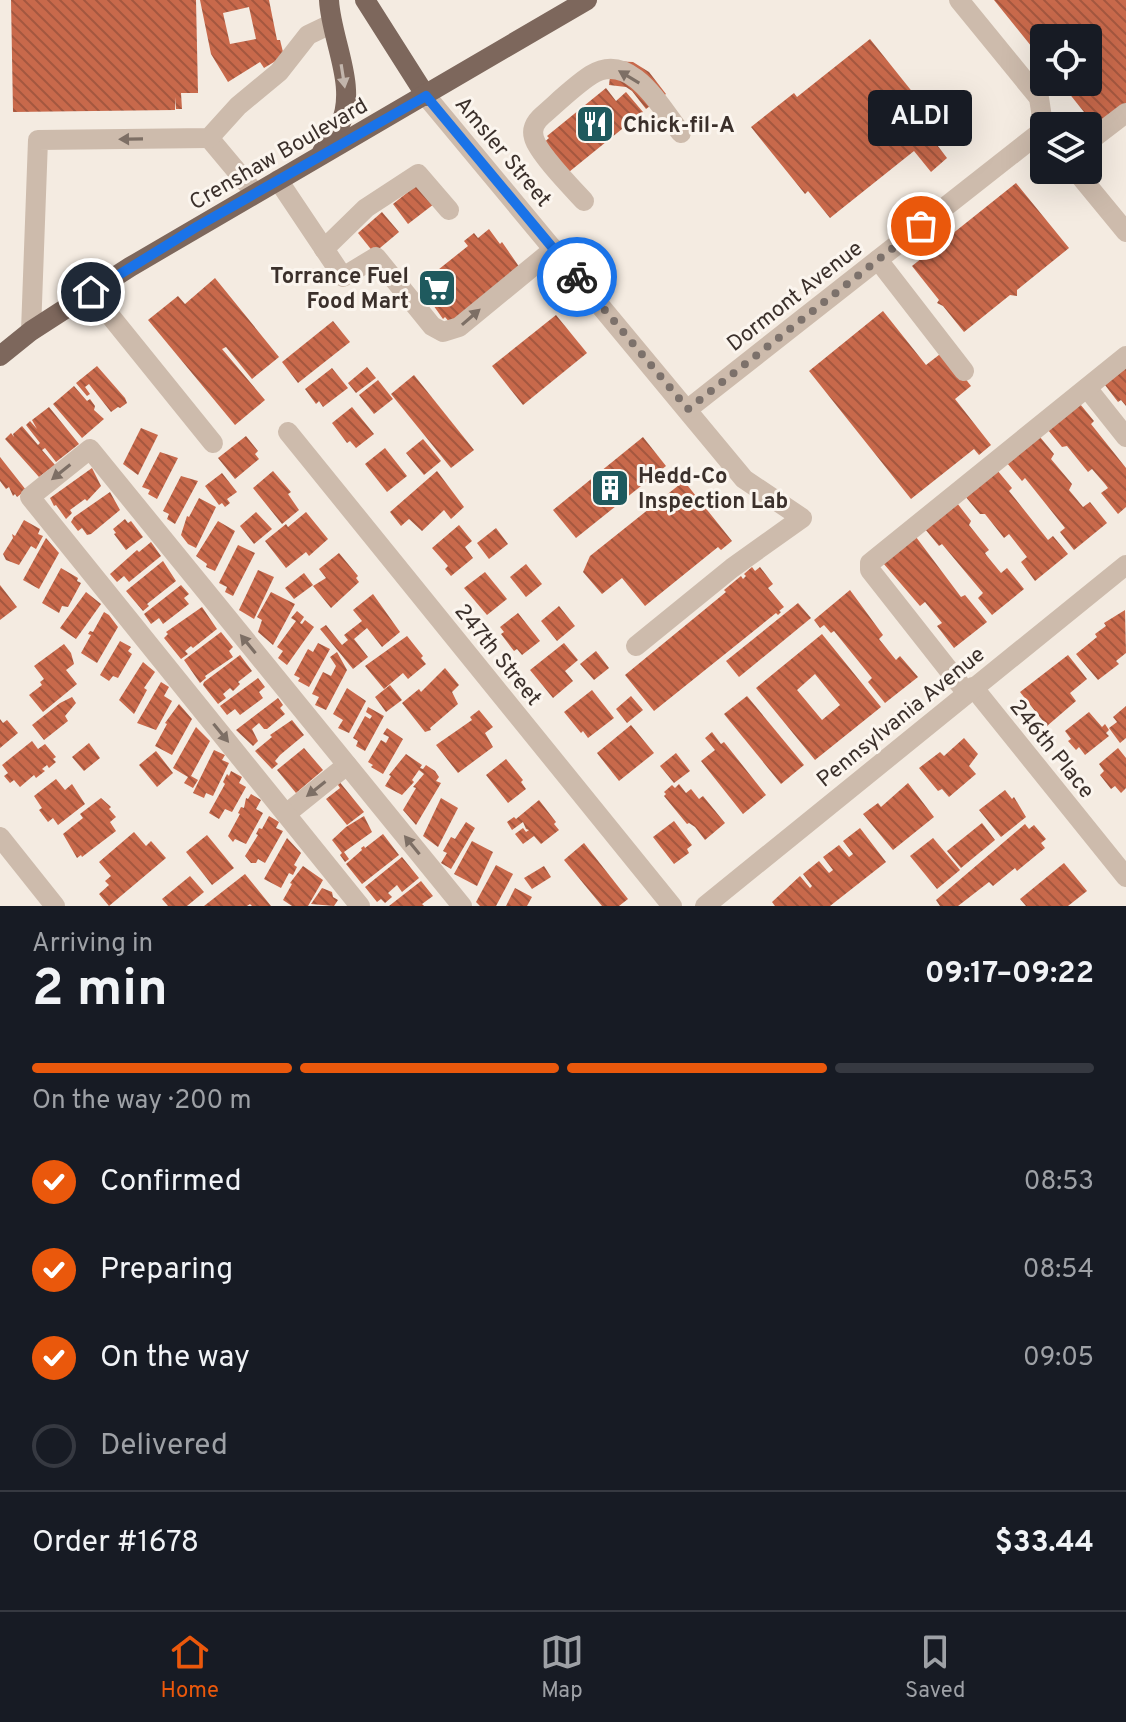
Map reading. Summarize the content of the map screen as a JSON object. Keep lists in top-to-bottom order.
{
  "streets": {
    "main road": ["Crenshaw Boulevard"],
    "street": [
      "Amsler Street",
      "Dormont Avenue",
      "247th Street",
      "Pennsylvania Avenue",
      "246th Place"
    ]
  },
  "crossings": [
    ["Amsler Street", "Crenshaw Boulevard"],
    ["Amsler Street", "Dormont Avenue"],
    ["Pennsylvania Avenue", "246th Place"]
  ],
  "places": {
    "restaurant": ["Chick-fil-A"],
    "other": ["ALDI"],
    "supermarket": ["Torrance Fuel Food Mart"],
    "building": ["Hedd-Co Inspection Lab"]
  },
  "page": {
    "bubble": "ALDI",
    "heading": ["2 min", "Arriving in", "09:17–09:22"],
    "panel": ["Order #1678", "$33.44"],
    "bar": "On the way · 200 m",
    "list": [
      ["Confirmed", "08:53"],
      ["Preparing", "08:54"],
      ["On the way", "09:05"],
      "Delivered"
    ],
    "tabs": ["Home", "Map", "Saved"]
  }
}
